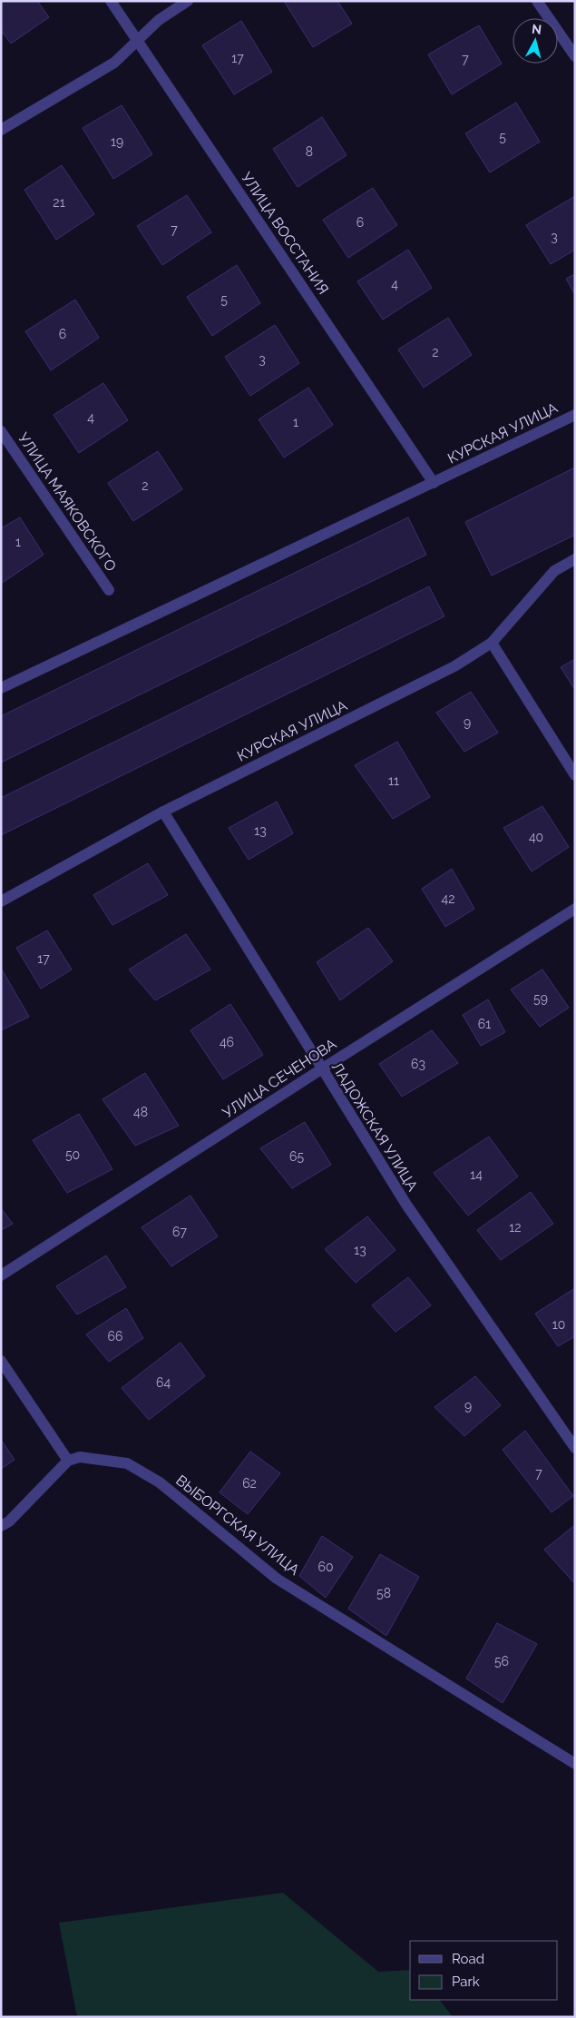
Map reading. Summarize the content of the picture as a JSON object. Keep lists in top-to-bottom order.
{
  "streets": {
    "street": [
      "УЛИЦА ВОССТАНИЯ",
      "КУРСКАЯ УЛИЦА",
      "УЛИЦА МАЯКОВСКОГО",
      "УЛИЦА СЕЧЕНОВА",
      "ЛАДОЖСКАЯ УЛИЦА",
      "ВЫБОРГСКАЯ УЛИЦА"
    ]
  },
  "crossings": [
    ["УЛИЦА ВОССТАНИЯ", "КУРСКАЯ УЛИЦА"],
    ["КУРСКАЯ УЛИЦА", "ЛАДОЖСКАЯ УЛИЦА"],
    ["УЛИЦА СЕЧЕНОВА", "ЛАДОЖСКАЯ УЛИЦА"]
  ],
  "house_numbers": [
    "17",
    "7",
    "5",
    "19",
    "8",
    "21",
    "6",
    "7",
    "3",
    "4",
    "5",
    "6",
    "2",
    "3",
    "4",
    "1",
    "2",
    "1",
    "9",
    "11",
    "13",
    "40",
    "42",
    "17",
    "59",
    "61",
    "46",
    "63",
    "48",
    "50",
    "65",
    "14",
    "12",
    "67",
    "13",
    "10",
    "66",
    "64",
    "9",
    "7",
    "62",
    "60",
    "58",
    "56"
  ],
  "legend": ["Road", "Park"],
  "north": "top"
}
